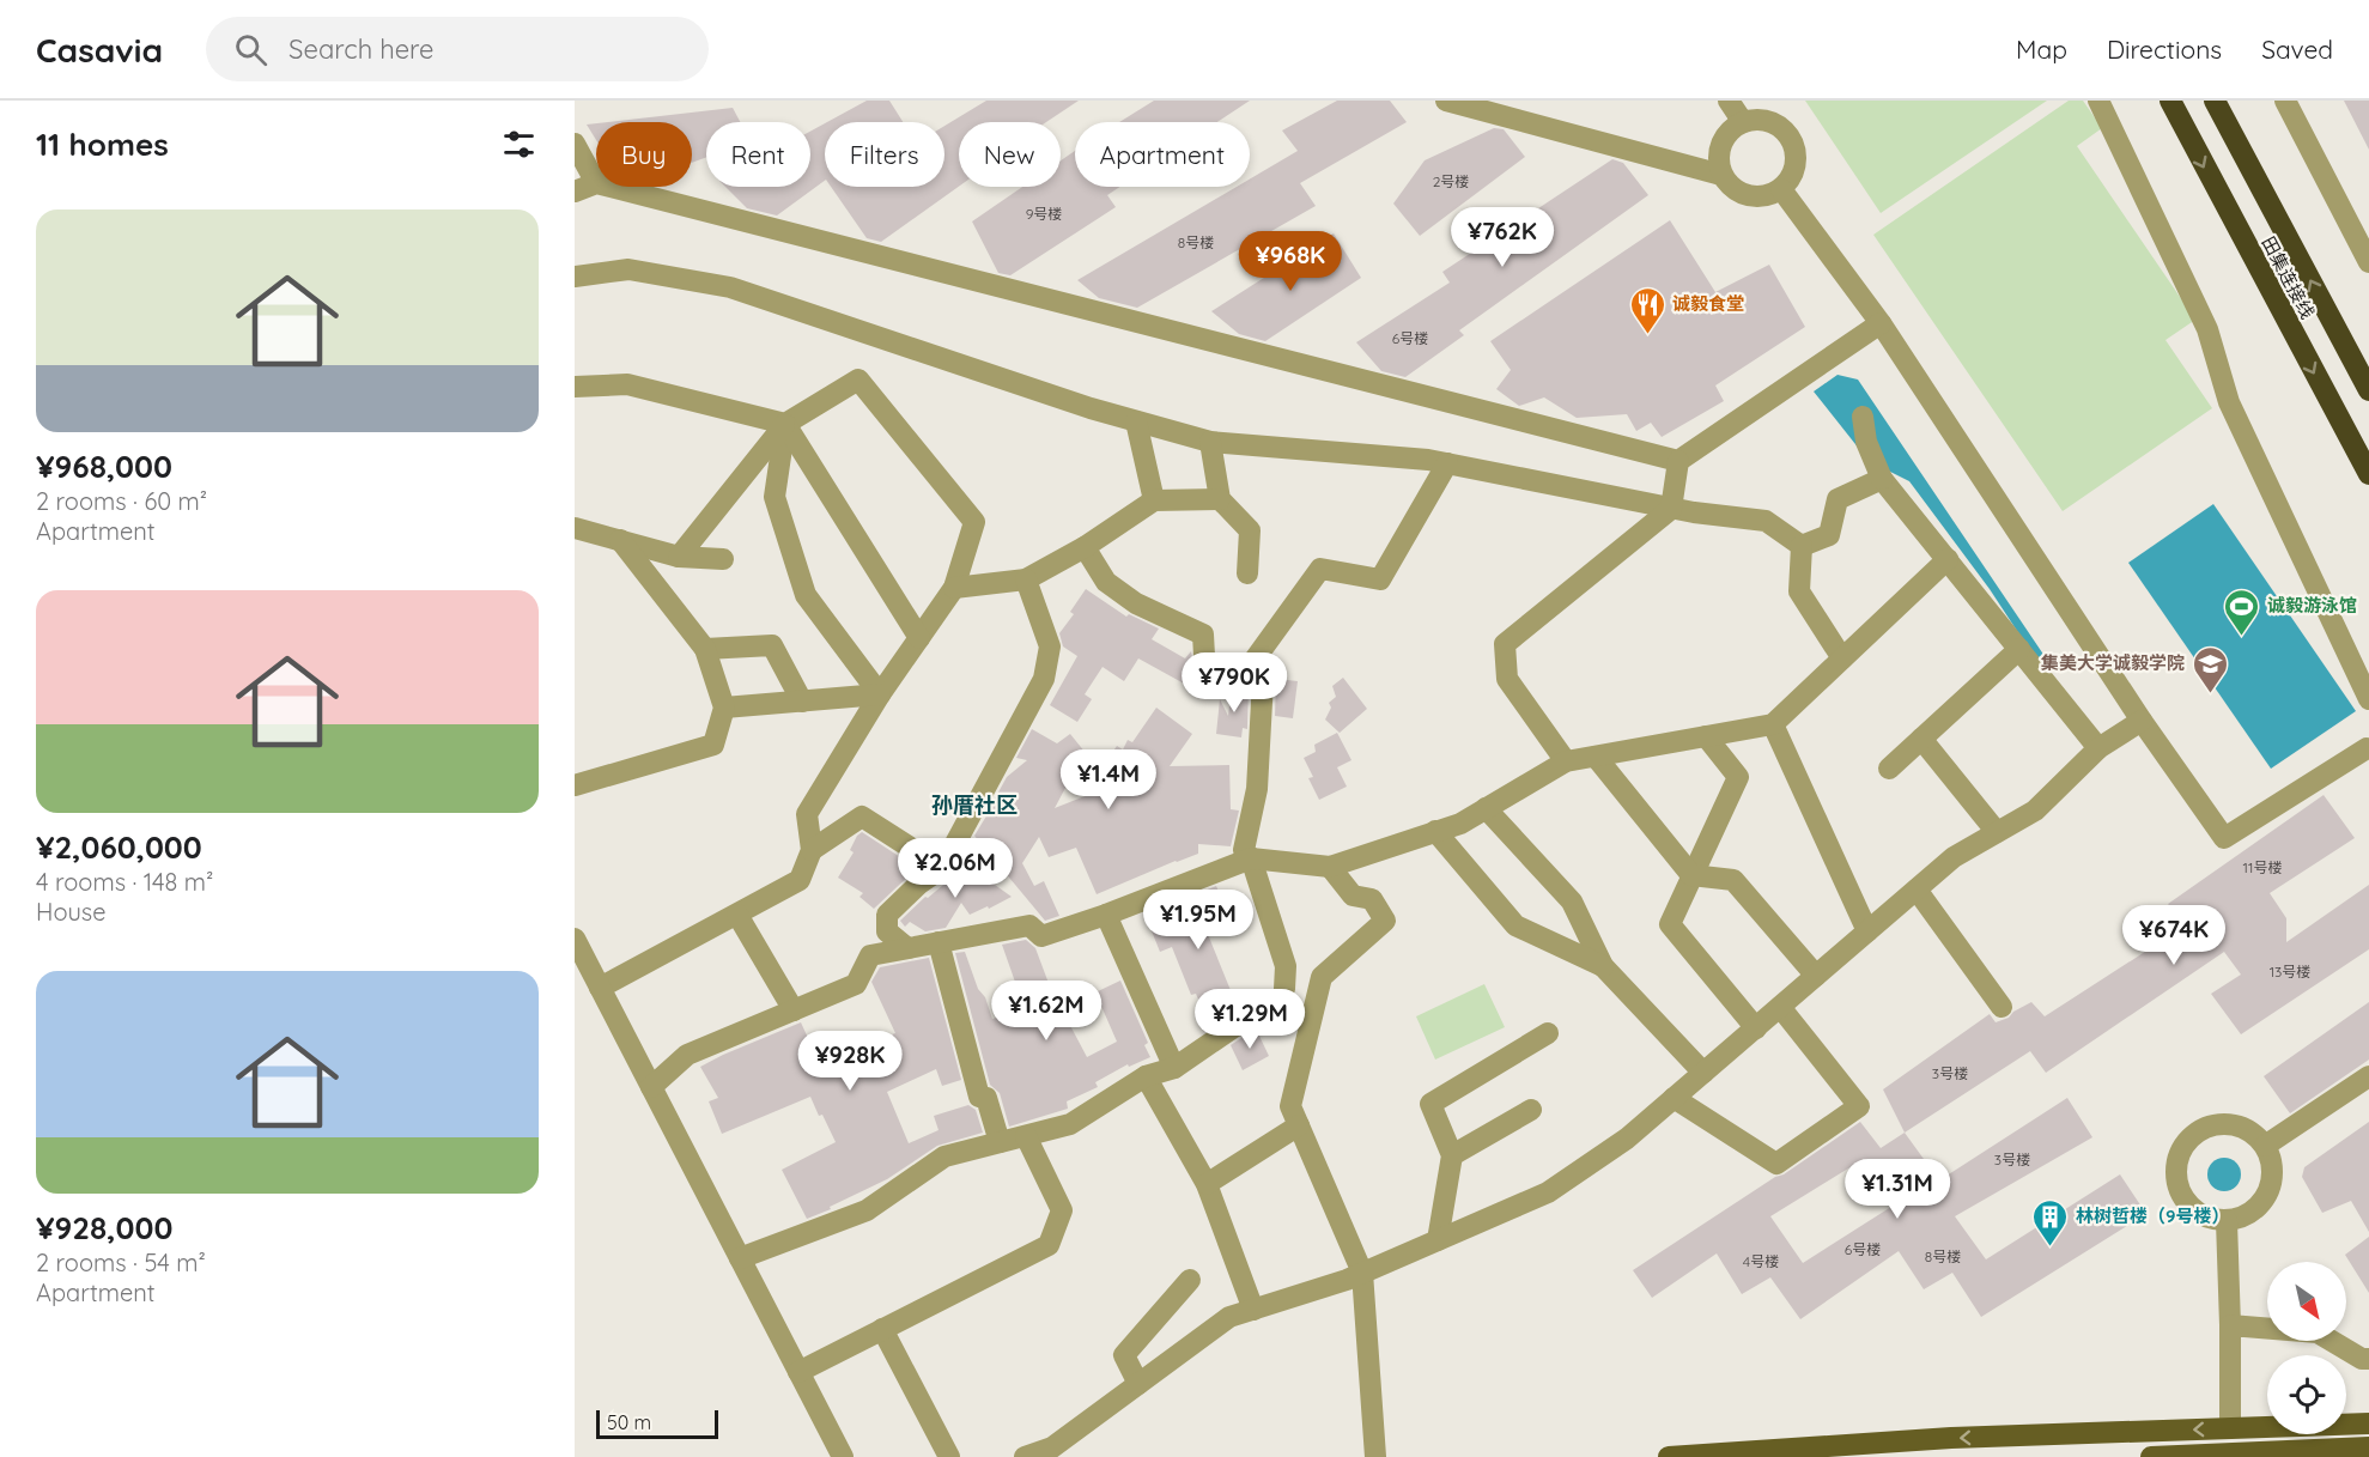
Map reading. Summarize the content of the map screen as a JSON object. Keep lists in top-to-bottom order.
{
  "streets": {
    "highway": ["田集连接线"]
  },
  "districts": ["孙厝社区"],
  "places": {
    "restaurant": ["诚毅食堂"],
    "sports": ["诚毅游泳馆"],
    "school or university": ["集美大学诚毅学院"],
    "building": ["林树哲楼（9号楼）"]
  },
  "house_numbers": [
    "2号楼",
    "9号楼",
    "8号楼",
    "6号楼",
    "11号楼",
    "13号楼",
    "3号楼",
    "3号楼",
    "6号楼",
    "8号楼",
    "4号楼"
  ],
  "scale_bar": "50 m",
  "north": "bottom right",
  "page": {
    "header": "Casavia",
    "search": "Search here",
    "nav": ["Map", "Directions", "Saved"],
    "heading": "11 homes",
    "chip": [
      "Buy",
      "Rent",
      "Filters",
      "New",
      "Apartment"
    ],
    "list": [
      {
        "name": "¥968,000",
        "note": "2 rooms · 60 m² · Apartment"
      },
      {
        "name": "¥2,060,000",
        "note": "4 rooms · 148 m² · House"
      },
      {
        "name": "¥928,000",
        "note": "2 rooms · 54 m² · Apartment"
      }
    ],
    "price": [
      "¥762K",
      "¥968K",
      "¥790K",
      "¥1.4M",
      "¥2.06M",
      "¥1.95M",
      "¥674K",
      "¥1.62M",
      "¥1.29M",
      "¥928K",
      "¥1.31M"
    ],
    "scale": "50 m"
  }
}
